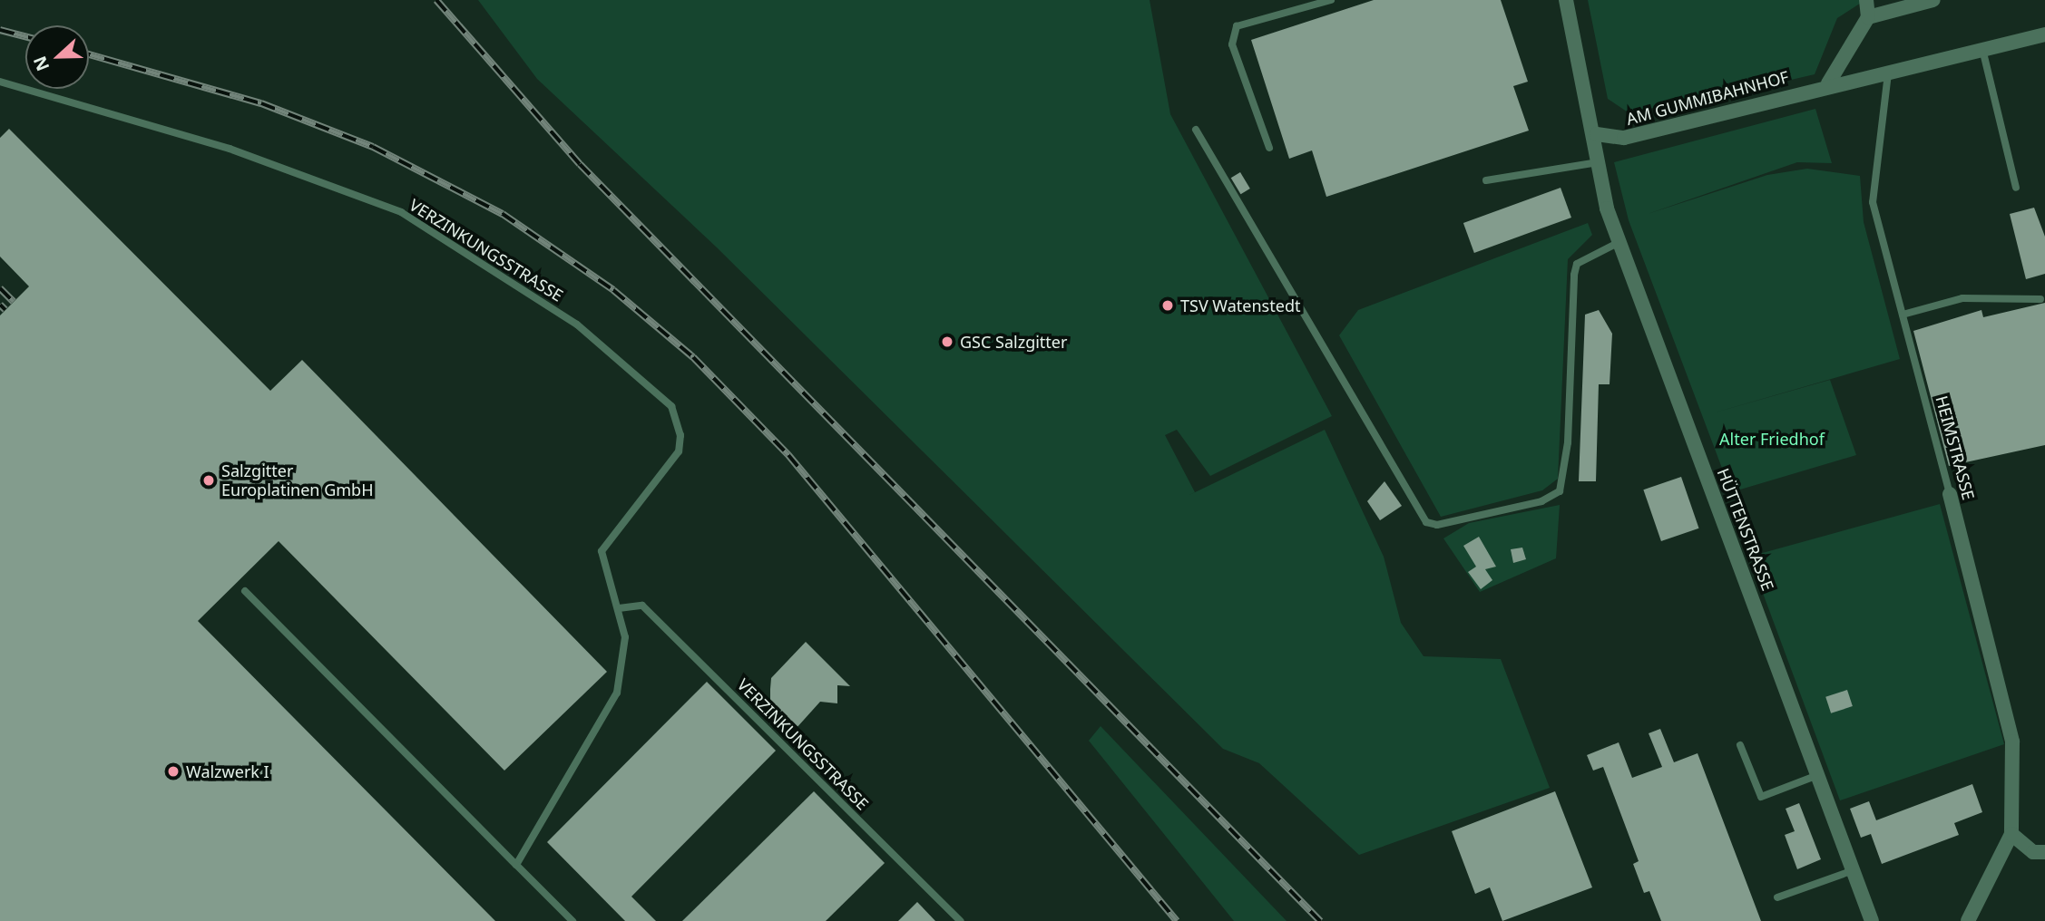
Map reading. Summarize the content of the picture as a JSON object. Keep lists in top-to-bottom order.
{
  "streets": {
    "street": ["AM GUMMIBAHNHOF", "HEIMSTRASSE", "HÜTTENSTRASSE"],
    "lane": ["VERZINKUNGSSTRASSE"]
  },
  "crossings": [
    ["AM GUMMIBAHNHOF", "HEIMSTRASSE"],
    ["AM GUMMIBAHNHOF", "HÜTTENSTRASSE"]
  ],
  "parks": ["Alter Friedhof"],
  "places": [
    "TSV Watenstedt",
    "GSC Salzgitter",
    "Salzgitter Europlatinen GmbH",
    "Walzwerk I"
  ],
  "north": "left"
}
